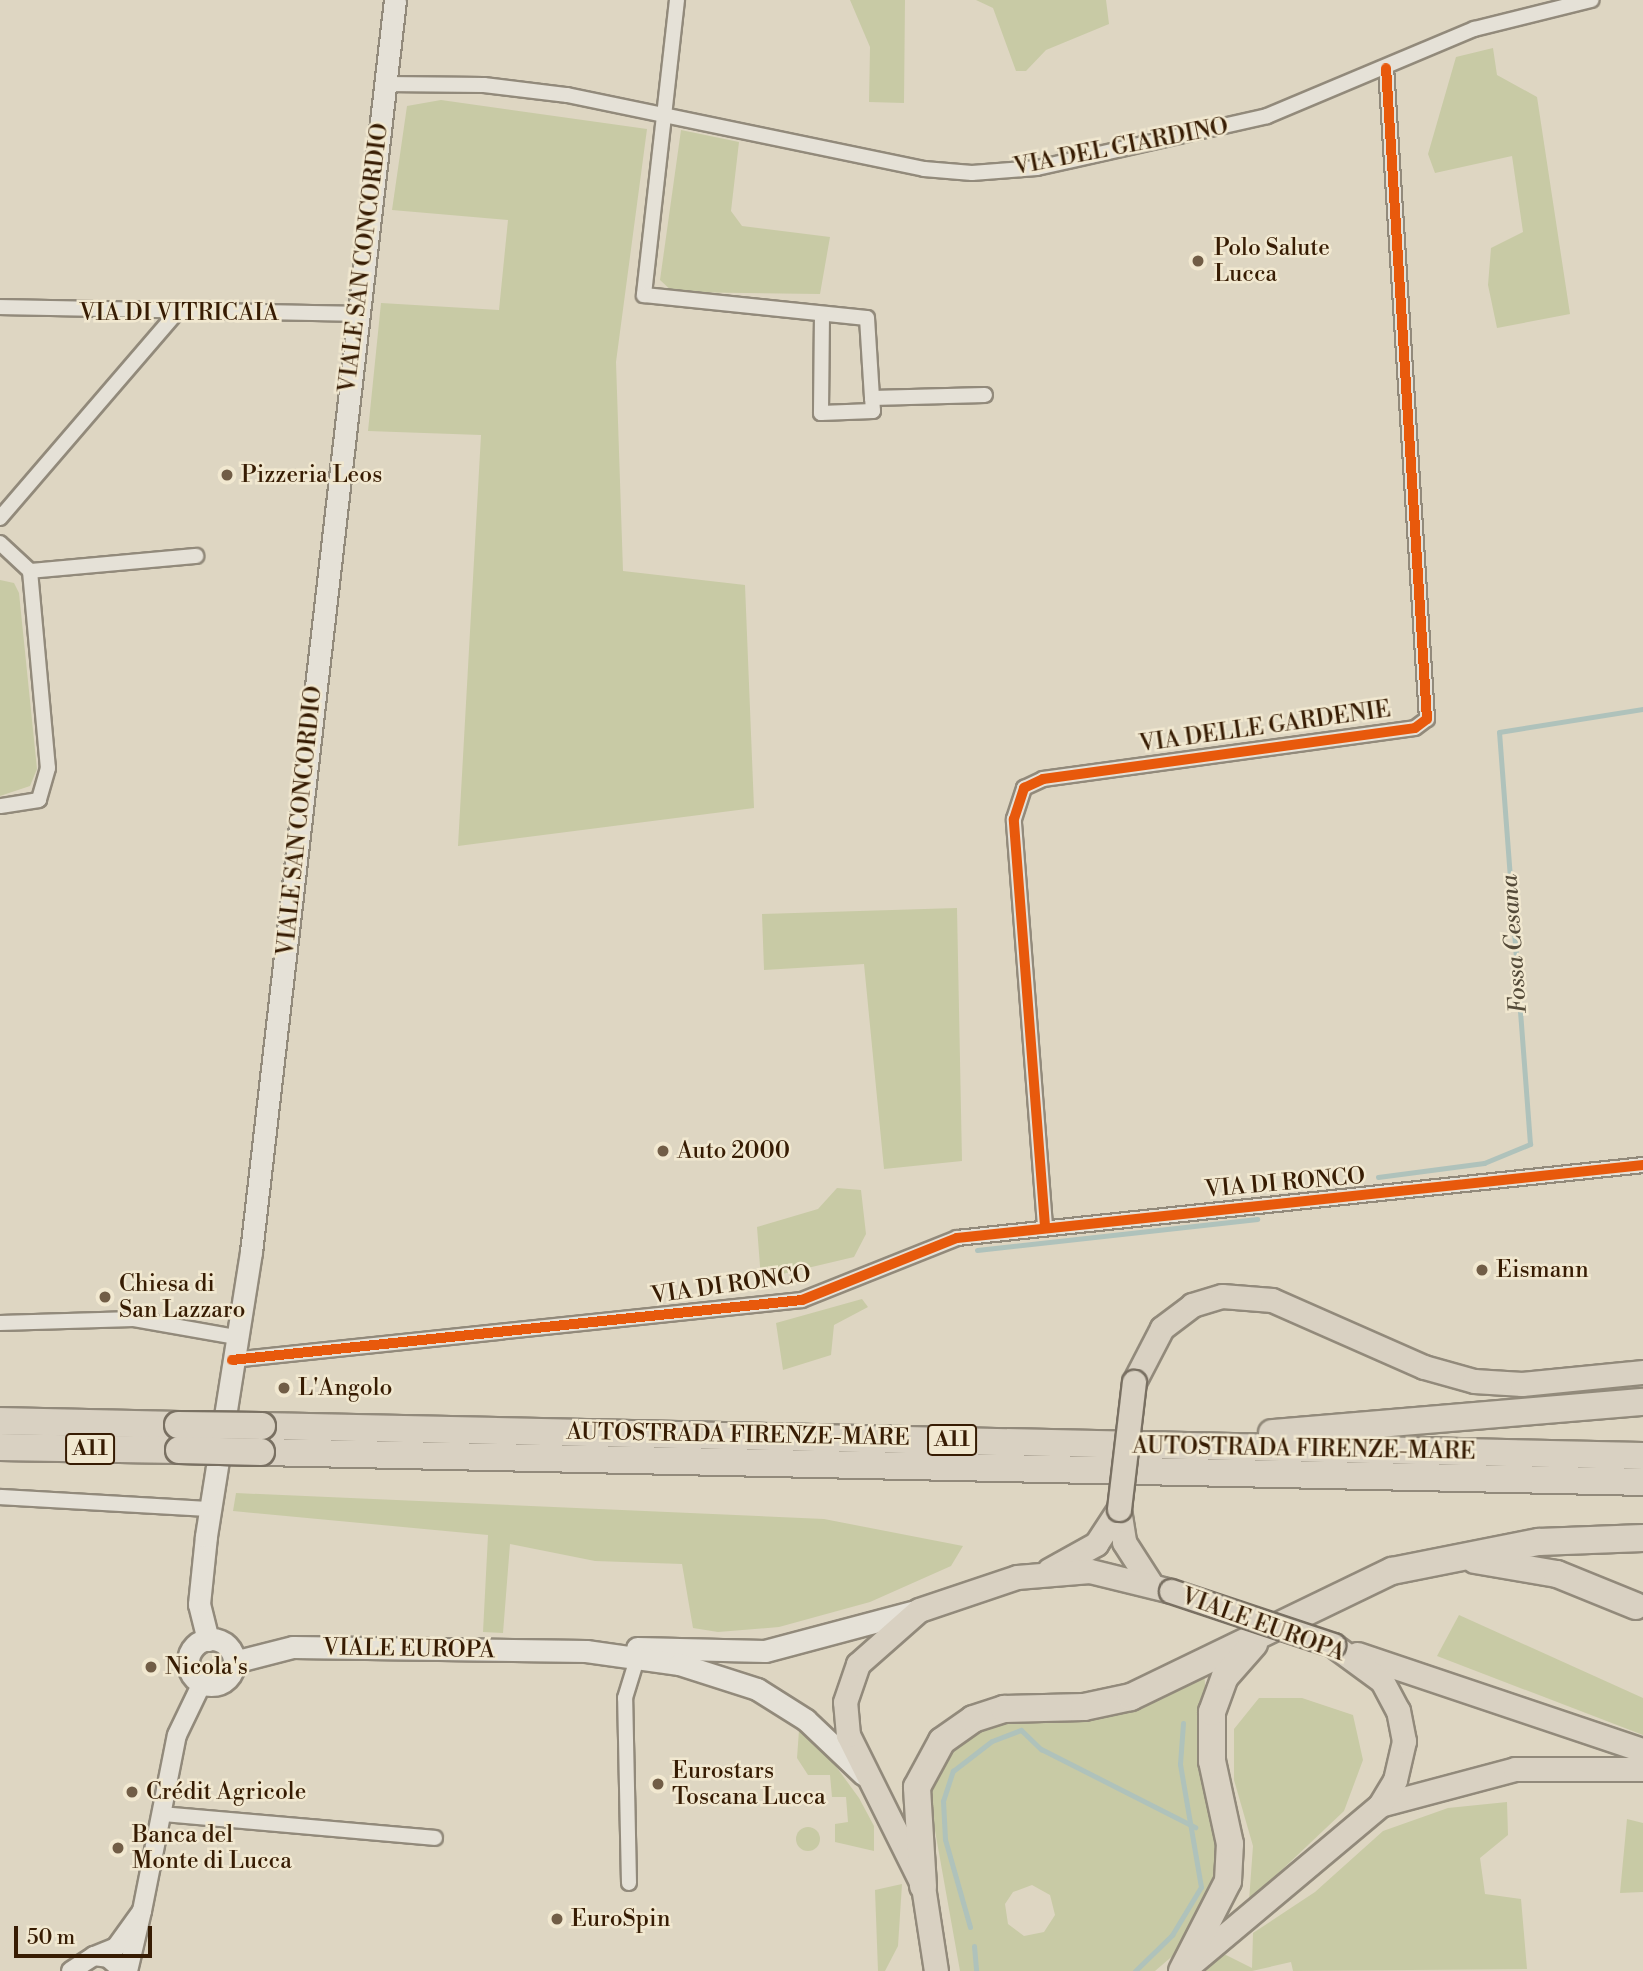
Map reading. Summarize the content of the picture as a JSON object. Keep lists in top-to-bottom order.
{
  "streets": {
    "highway": ["AUTOSTRADA FIRENZE-MARE", "A11"],
    "main road": ["VIALE SAN CONCORDIO", "VIALE EUROPA"],
    "street": [
      "VIA DEL GIARDINO",
      "VIA DI VITRICAIA",
      "VIA DELLE GARDENIE",
      "VIA DI RONCO"
    ]
  },
  "crossings": [
    ["VIA DEL GIARDINO", "VIALE SAN CONCORDIO"],
    ["VIA DEL GIARDINO", "VIA DELLE GARDENIE"],
    ["VIALE SAN CONCORDIO", "VIA DI VITRICAIA"],
    ["VIALE SAN CONCORDIO", "VIA DI RONCO"],
    ["VIALE SAN CONCORDIO", "VIALE EUROPA"],
    ["VIA DELLE GARDENIE", "VIA DI RONCO"]
  ],
  "water": ["Fossa Cesana"],
  "places": [
    "Polo Salute Lucca",
    "Pizzeria Leos",
    "Auto 2000",
    "Eismann",
    "Chiesa di San Lazzaro",
    "L'Angolo",
    "Nicola's",
    "Eurostars Toscana Lucca",
    "Crédit Agricole",
    "Banca del Monte di Lucca",
    "EuroSpin"
  ],
  "scale_bar": "50 m"
}
